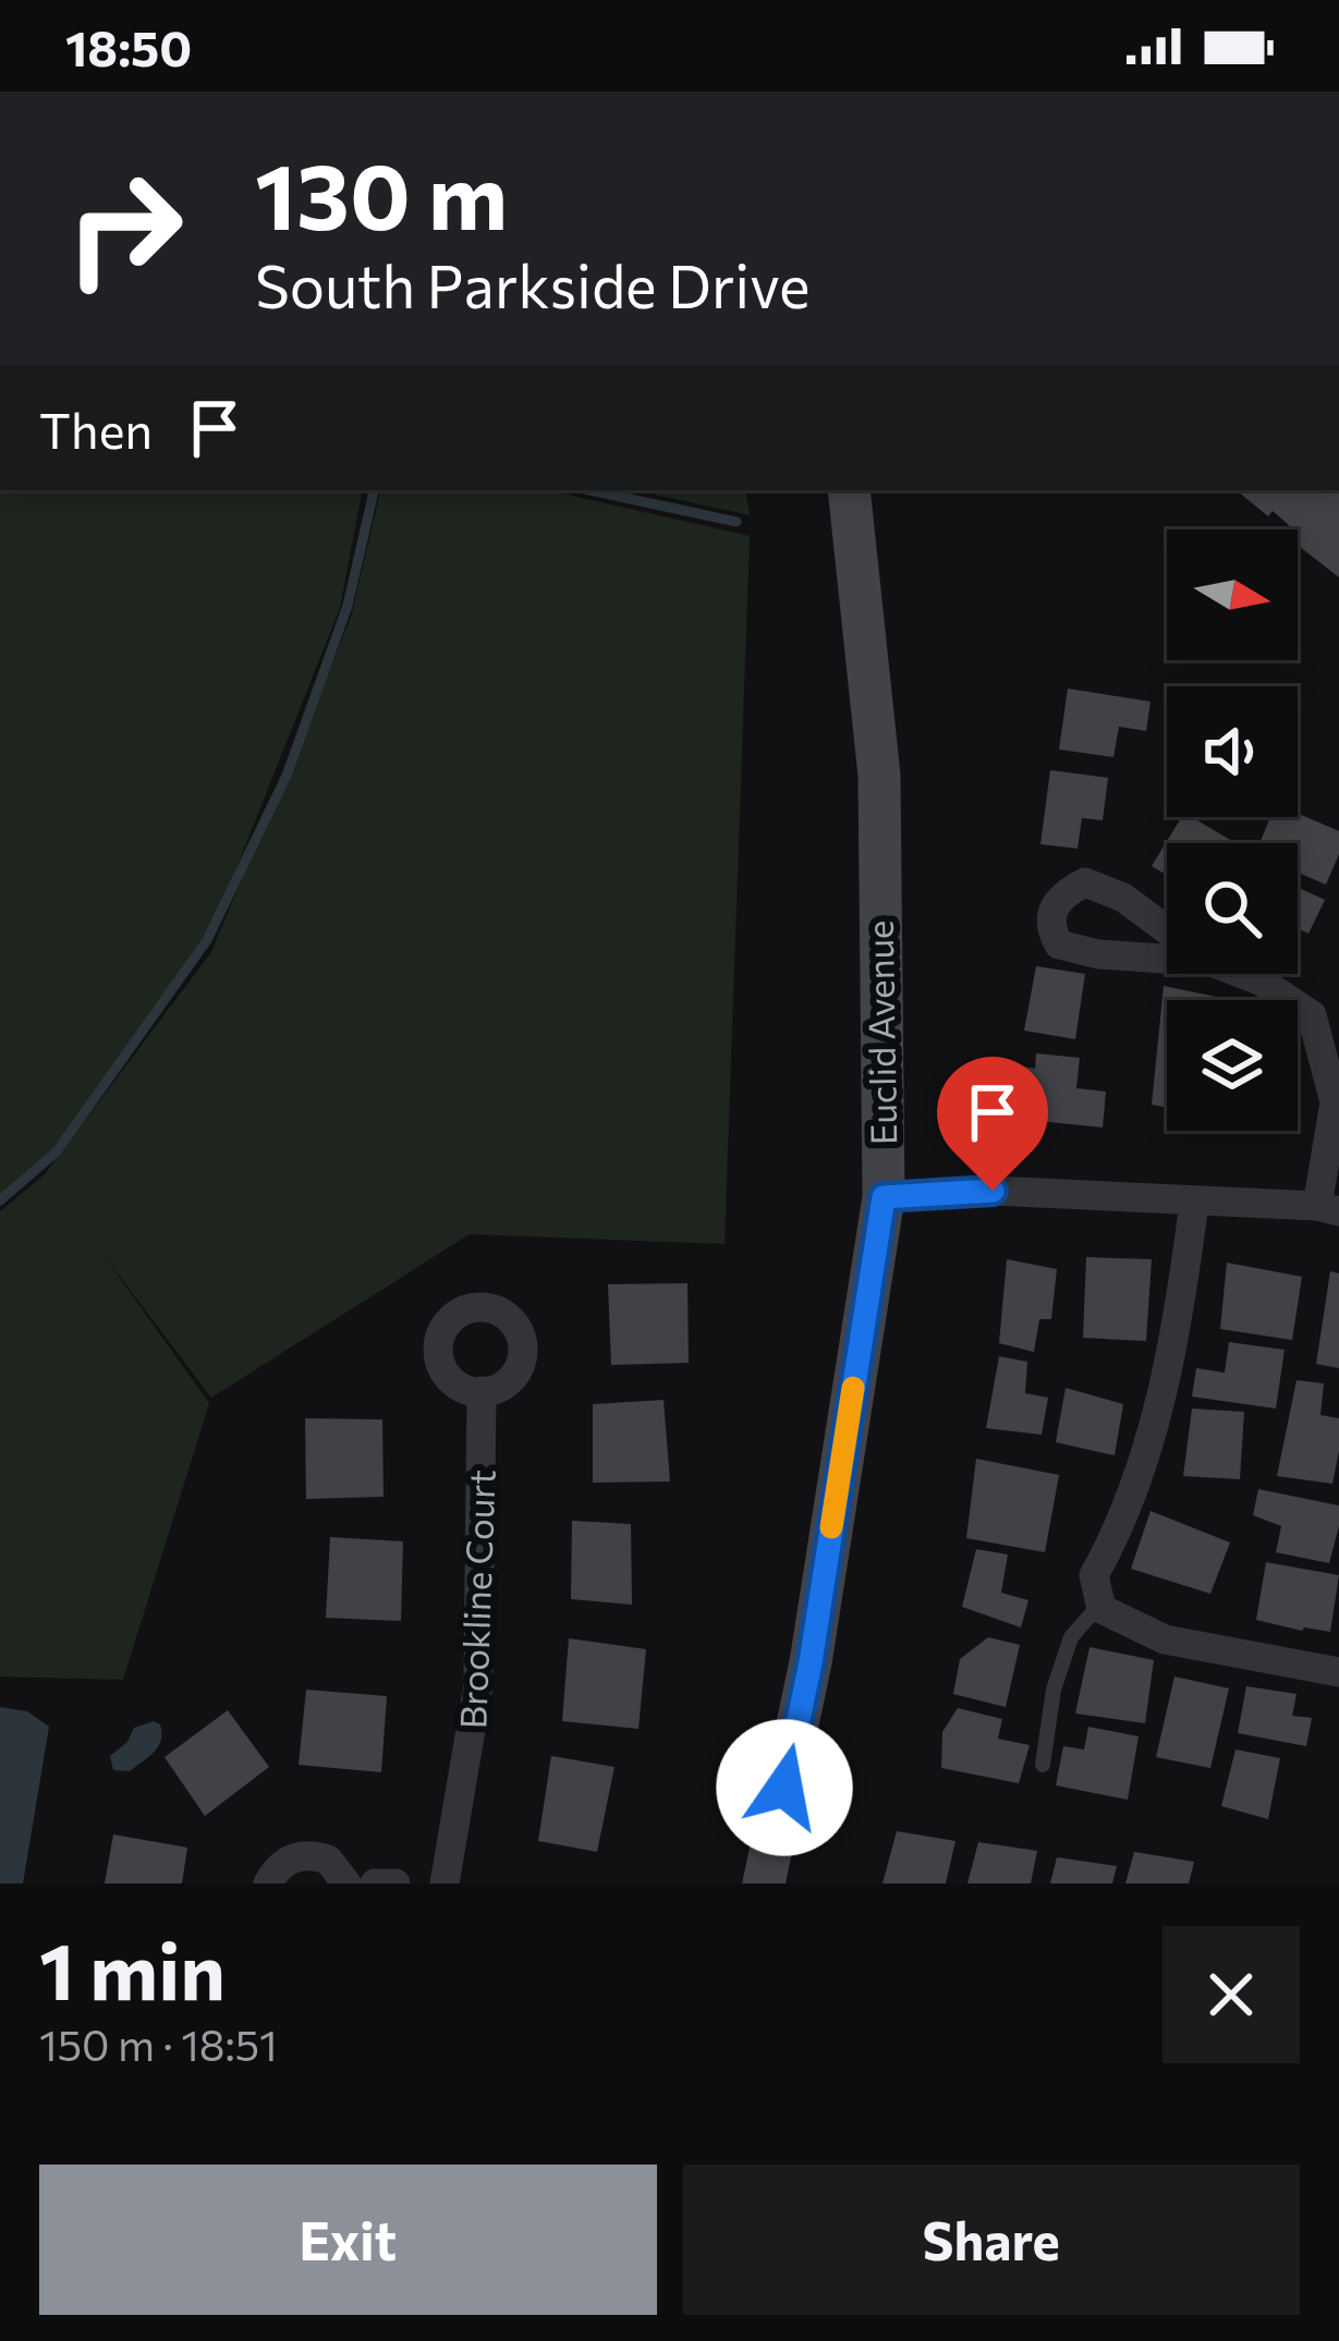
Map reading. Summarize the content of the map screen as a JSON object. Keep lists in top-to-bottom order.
{
  "streets": {
    "main road": ["Euclid Avenue"],
    "street": ["Brookline Court"]
  },
  "north": "right",
  "page": {
    "status": "18:50",
    "turn": ["130 m", "South Parkside Drive"],
    "then": "Then",
    "heading": ["1 min", "150 m · 18:51"],
    "buttons": ["Exit", "Share"]
  }
}
